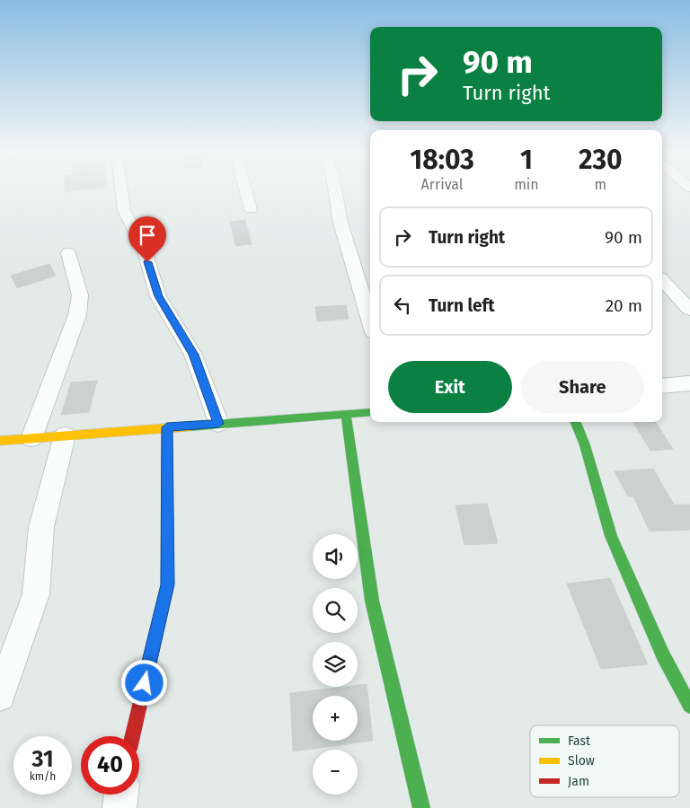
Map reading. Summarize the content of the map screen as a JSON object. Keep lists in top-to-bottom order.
{
  "legend": ["Fast", "Slow", "Jam"],
  "page": {
    "turn": ["90 m", "Turn right"],
    "eta": [
      "18:03",
      "Arrival",
      "1",
      "min",
      "230",
      "m"
    ],
    "list": [
      {
        "name": "Turn right",
        "value": "90 m"
      },
      {
        "name": "Turn left",
        "value": "20 m"
      }
    ],
    "buttons": ["Exit", "Share"],
    "map_buttons": ["+", "−"],
    "speed": "31 km/h",
    "limit": "40"
  }
}
